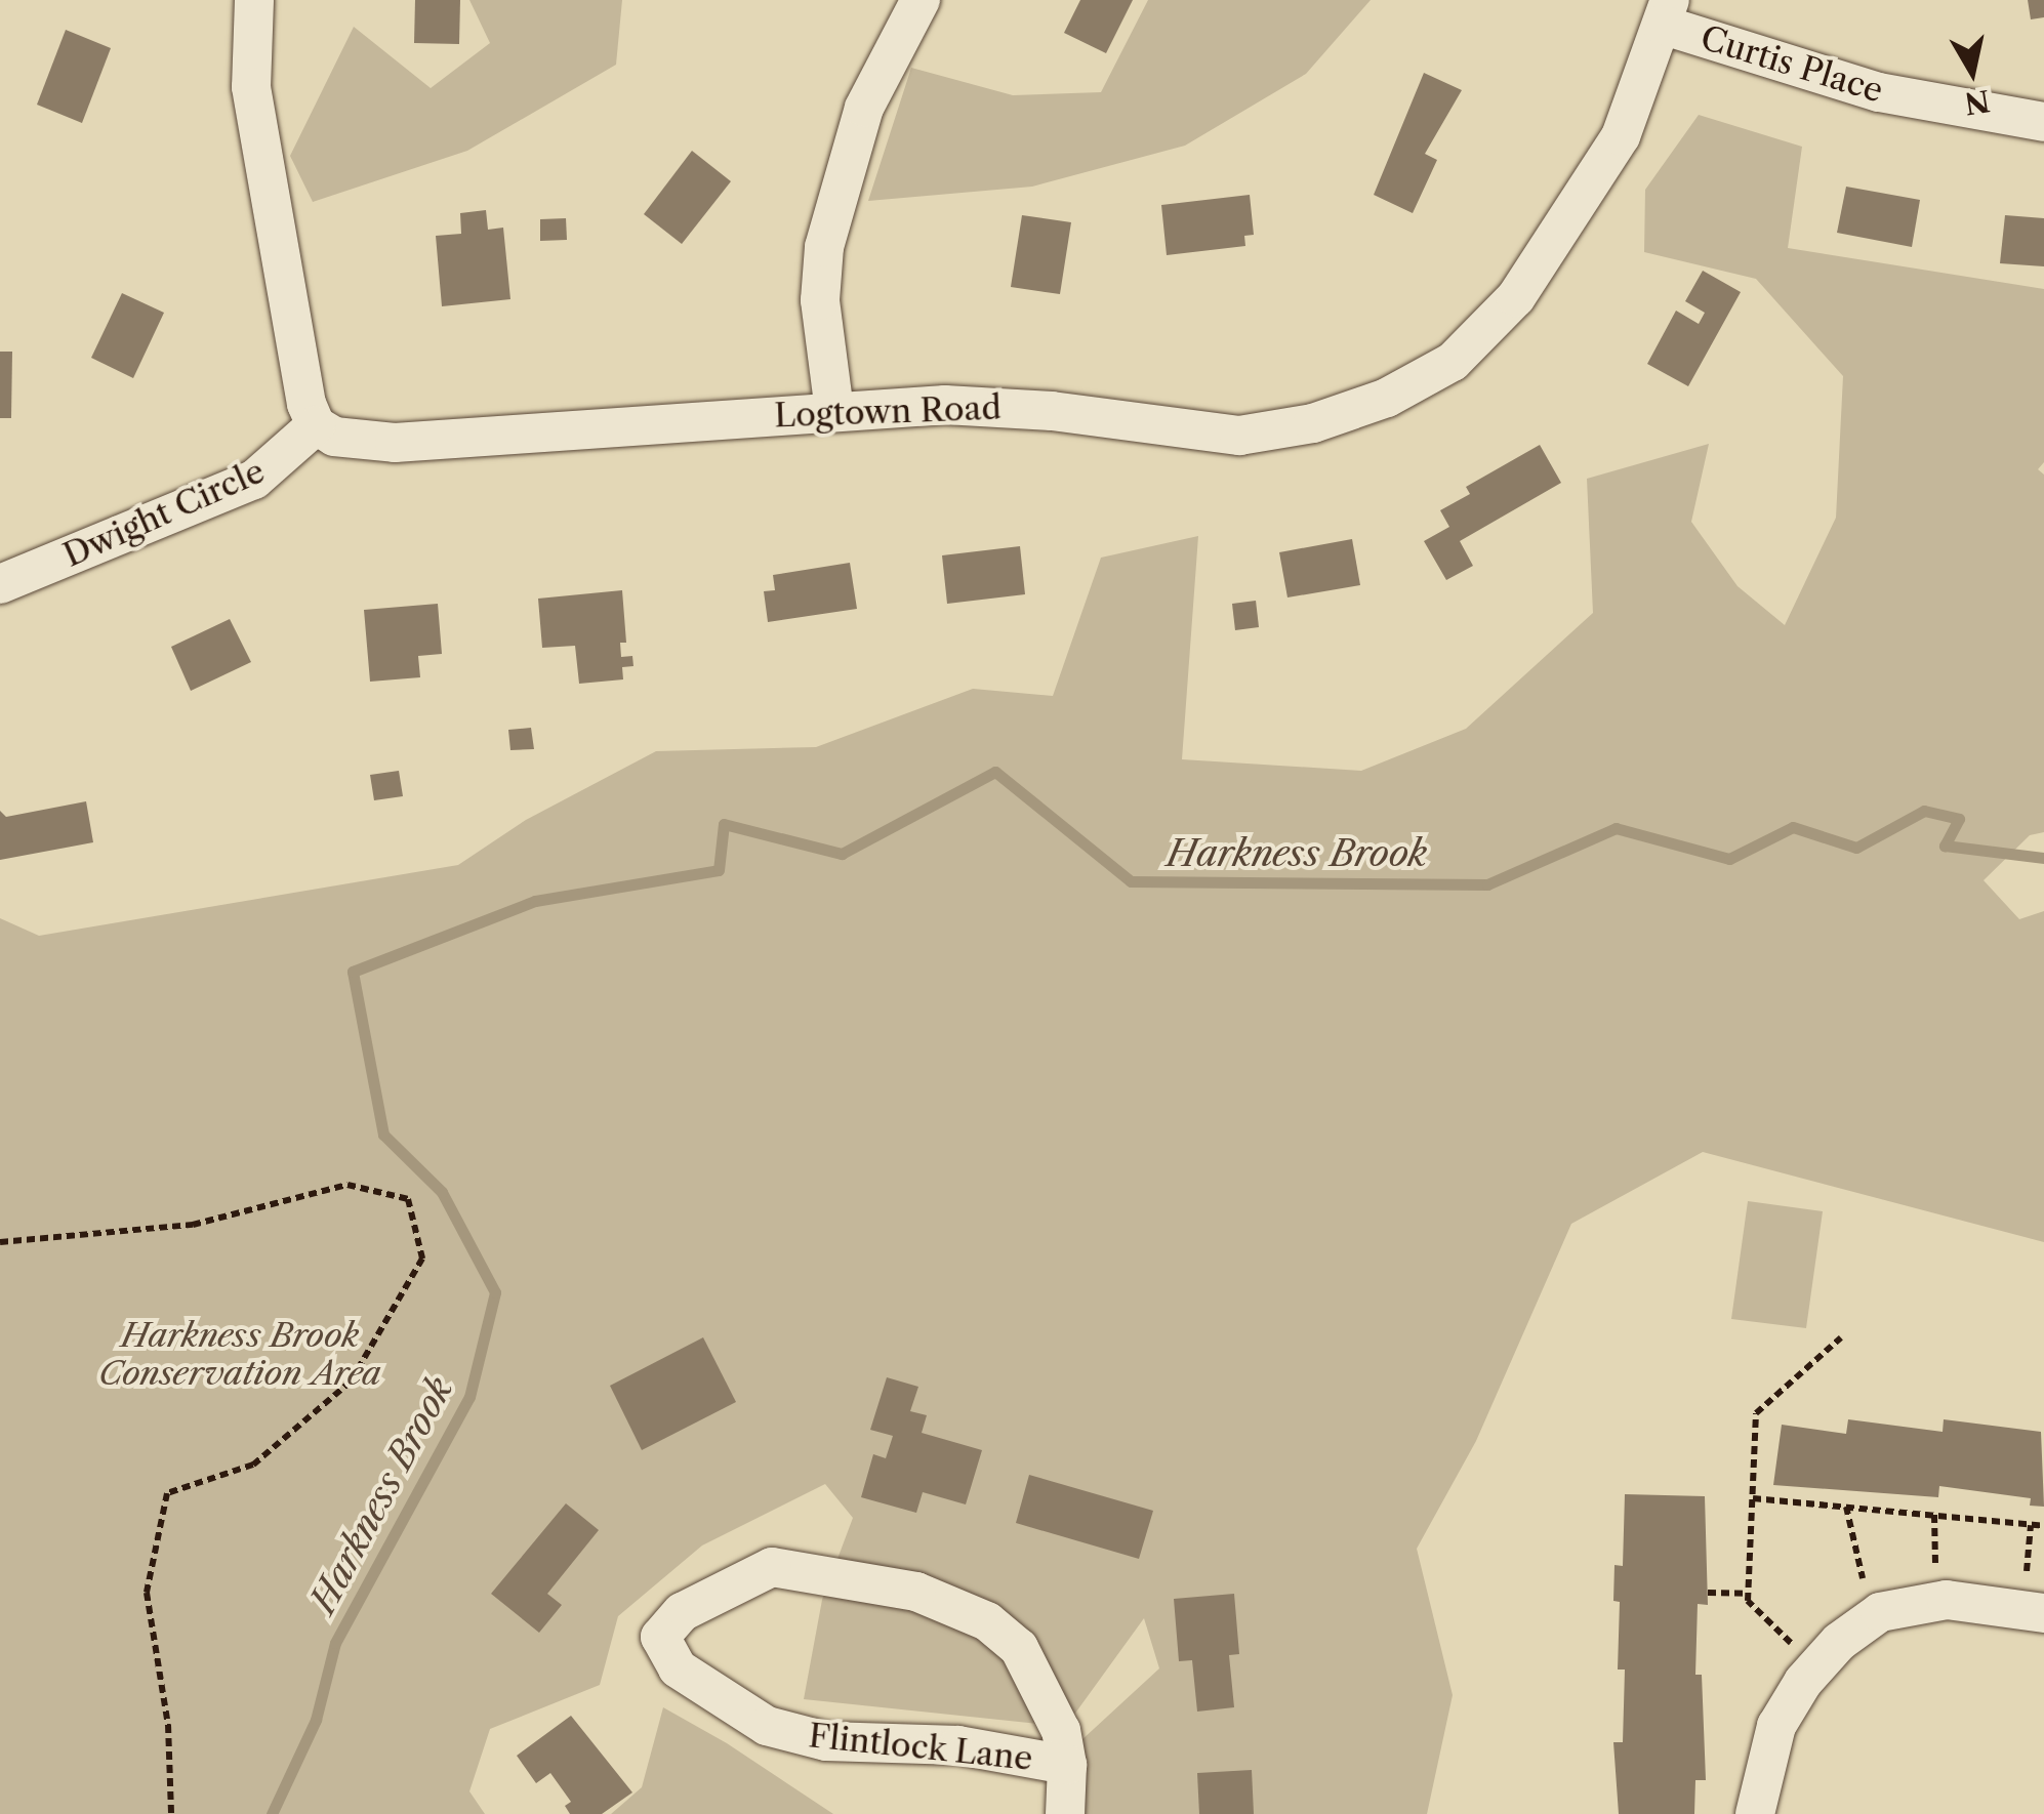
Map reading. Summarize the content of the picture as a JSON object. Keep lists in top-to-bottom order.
{
  "streets": {
    "street": [
      "Curtis Place",
      "Logtown Road",
      "Dwight Circle",
      "Flintlock Lane"
    ]
  },
  "crossings": [
    ["Curtis Place", "Logtown Road"],
    ["Logtown Road", "Dwight Circle"]
  ],
  "water": ["Harkness Brook"],
  "parks": ["Harkness Brook Conservation Area"],
  "north": "bottom"
}
